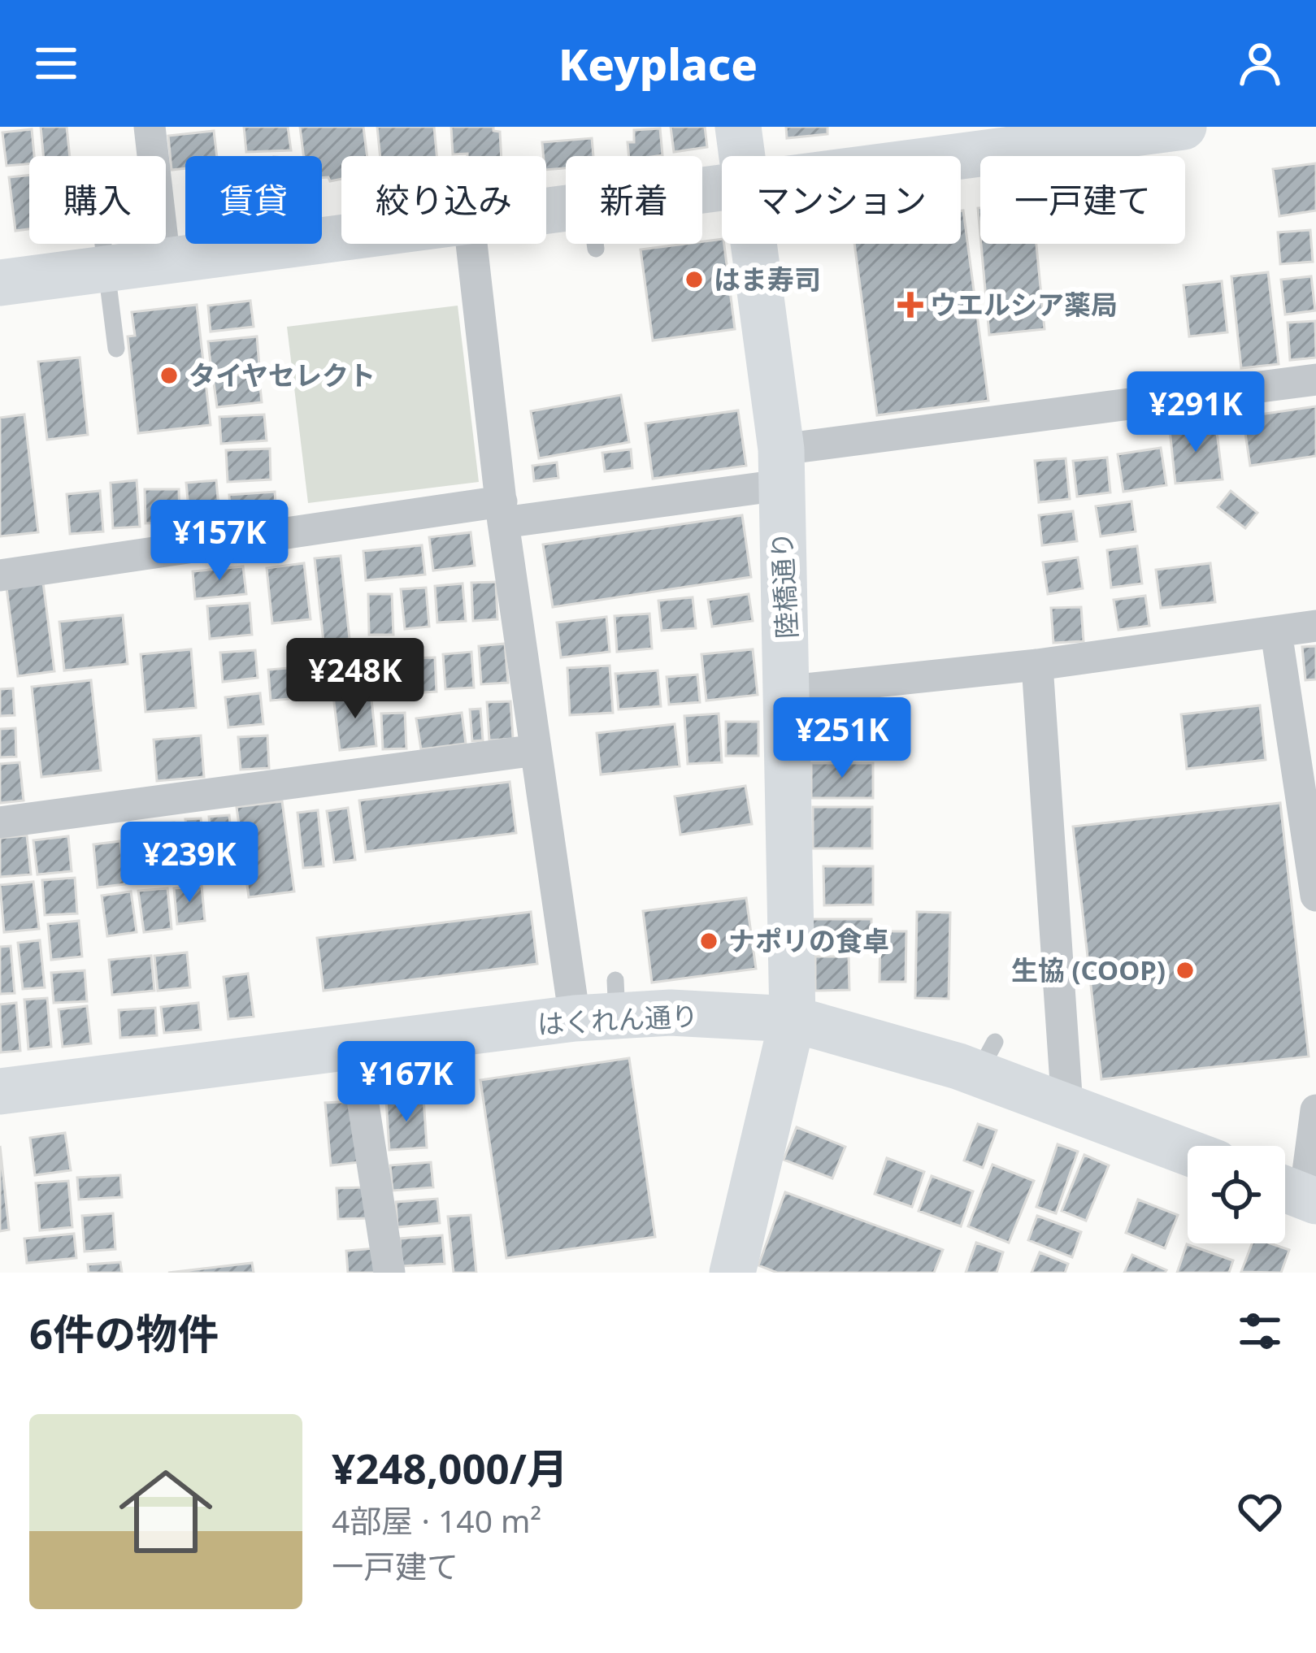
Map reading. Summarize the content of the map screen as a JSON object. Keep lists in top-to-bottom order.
{
  "streets": {
    "street": ["陸橋通り", "はくれん通り"]
  },
  "crossings": [
    ["陸橋通り", "はくれん通り"]
  ],
  "places": {
    "other": [
      "はま寿司",
      "タイヤセレクト",
      "ナポリの食卓",
      "生協 (COOP)"
    ],
    "health": ["ウエルシア薬局"]
  },
  "page": {
    "header": "Keyplace",
    "chip": [
      "購入",
      "賃貸",
      "絞り込み",
      "新着",
      "マンション",
      "一戸建て"
    ],
    "price": [
      "¥291K",
      "¥157K",
      "¥248K",
      "¥251K",
      "¥239K",
      "¥167K"
    ],
    "heading": "6件の物件",
    "list": [
      {
        "name": "¥248,000/月",
        "note": "4部屋 · 140 m² · 一戸建て"
      }
    ]
  }
}
